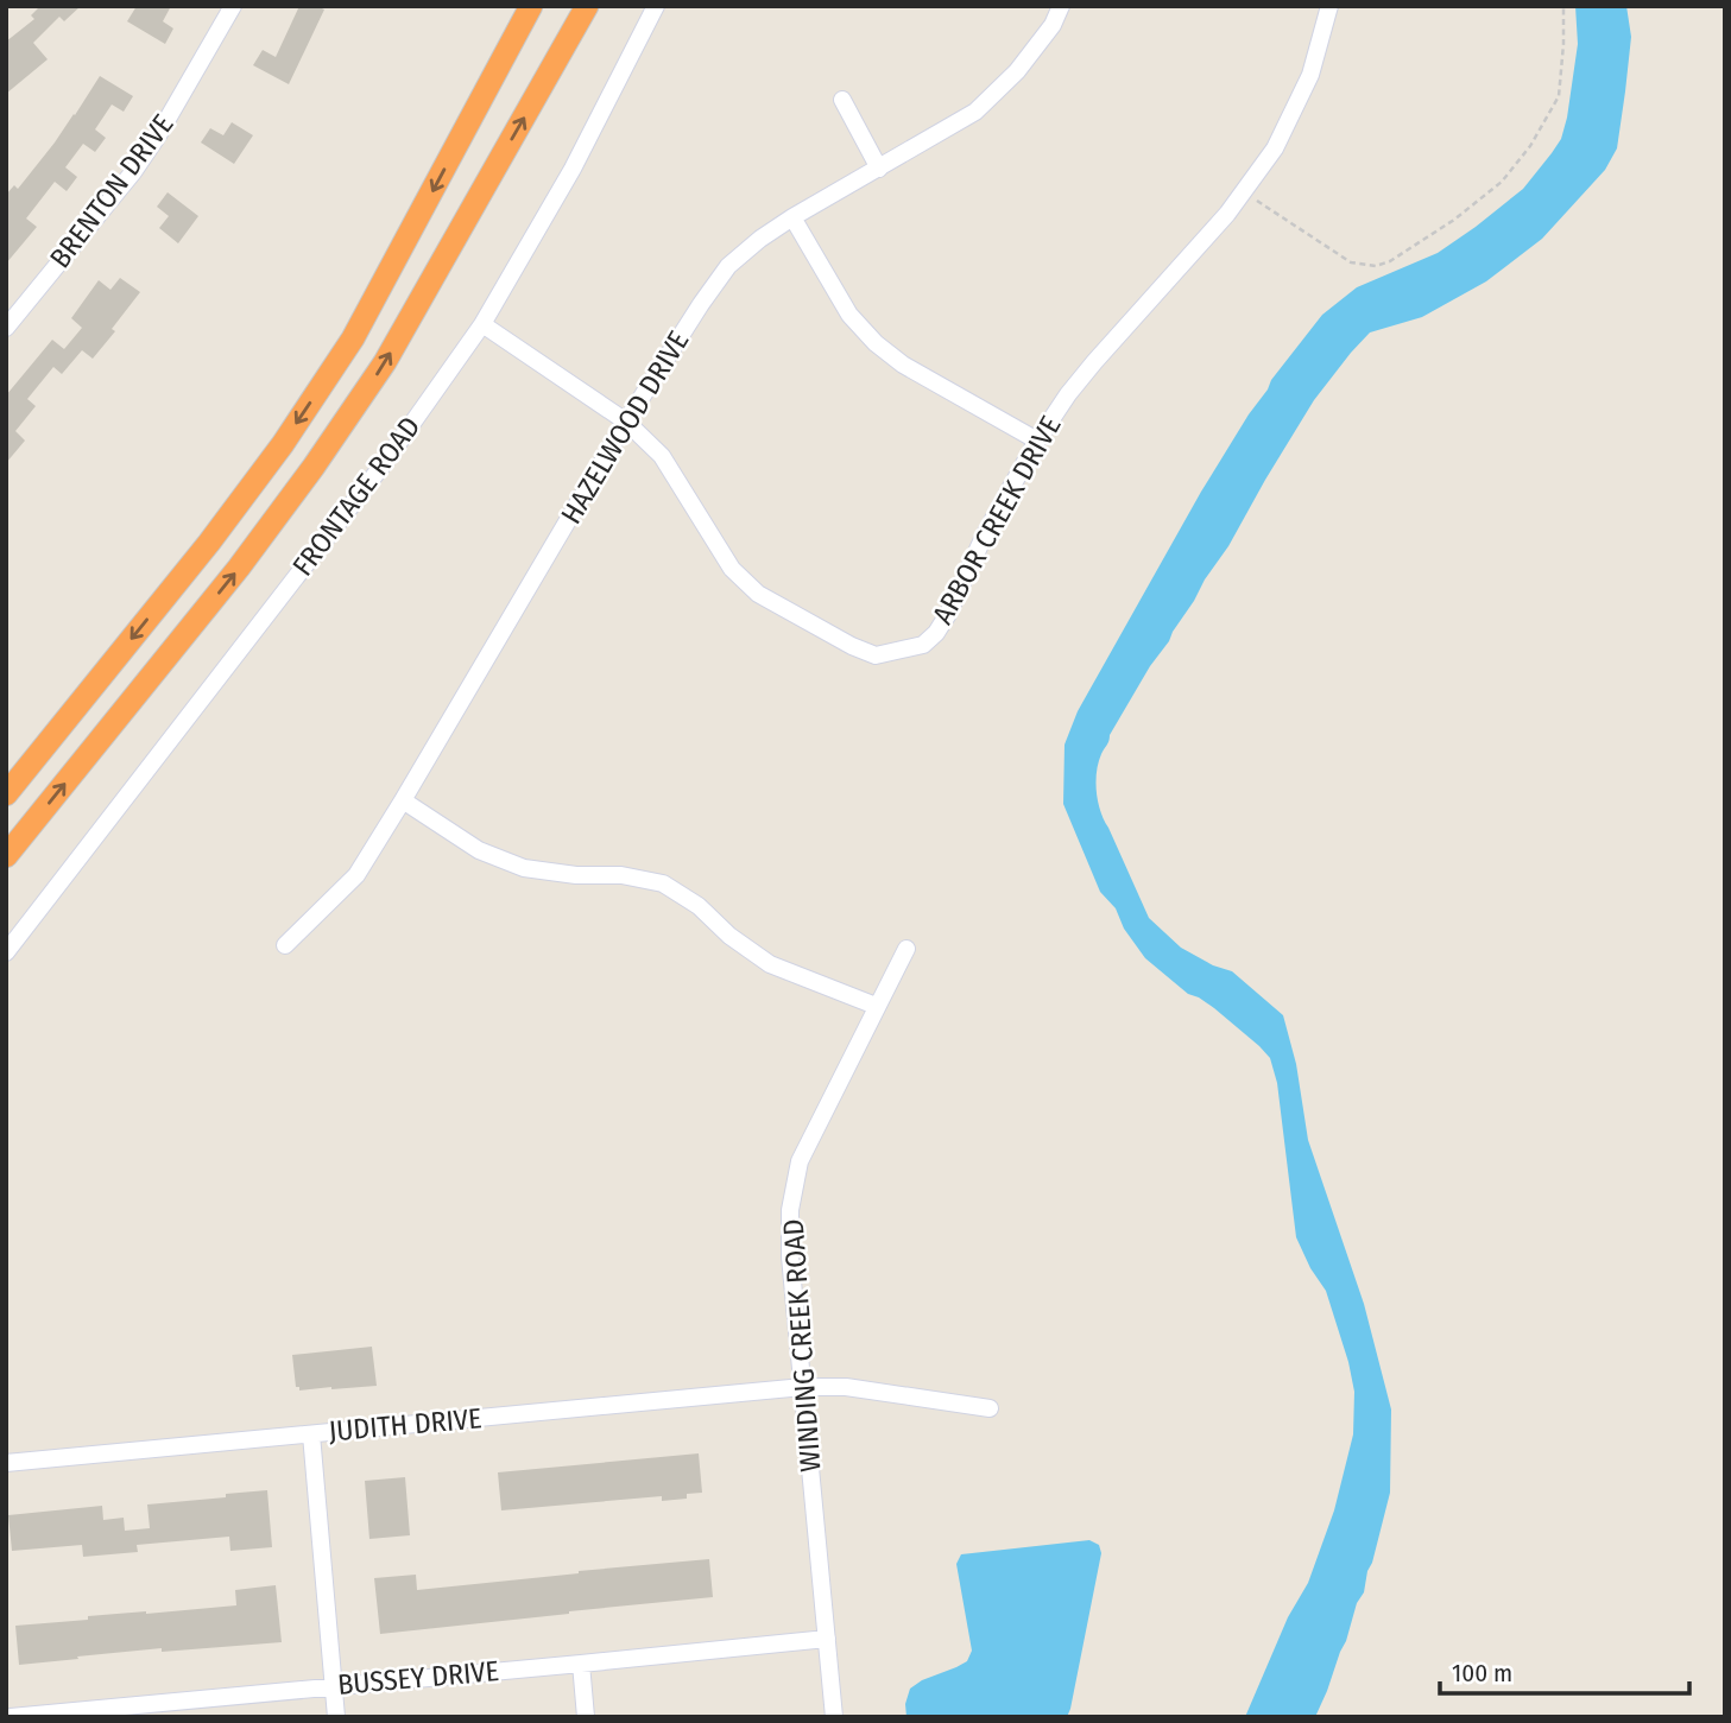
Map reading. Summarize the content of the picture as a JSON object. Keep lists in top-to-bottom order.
{
  "streets": {
    "street": [
      "BRENTON DRIVE",
      "HAZELWOOD DRIVE",
      "FRONTAGE ROAD",
      "ARBOR CREEK DRIVE",
      "WINDING CREEK ROAD",
      "JUDITH DRIVE",
      "BUSSEY DRIVE"
    ]
  },
  "crossings": [
    ["HAZELWOOD DRIVE", "ARBOR CREEK DRIVE"],
    ["FRONTAGE ROAD", "ARBOR CREEK DRIVE"],
    ["WINDING CREEK ROAD", "JUDITH DRIVE"],
    ["WINDING CREEK ROAD", "BUSSEY DRIVE"]
  ],
  "scale_bar": "100 m"
}
